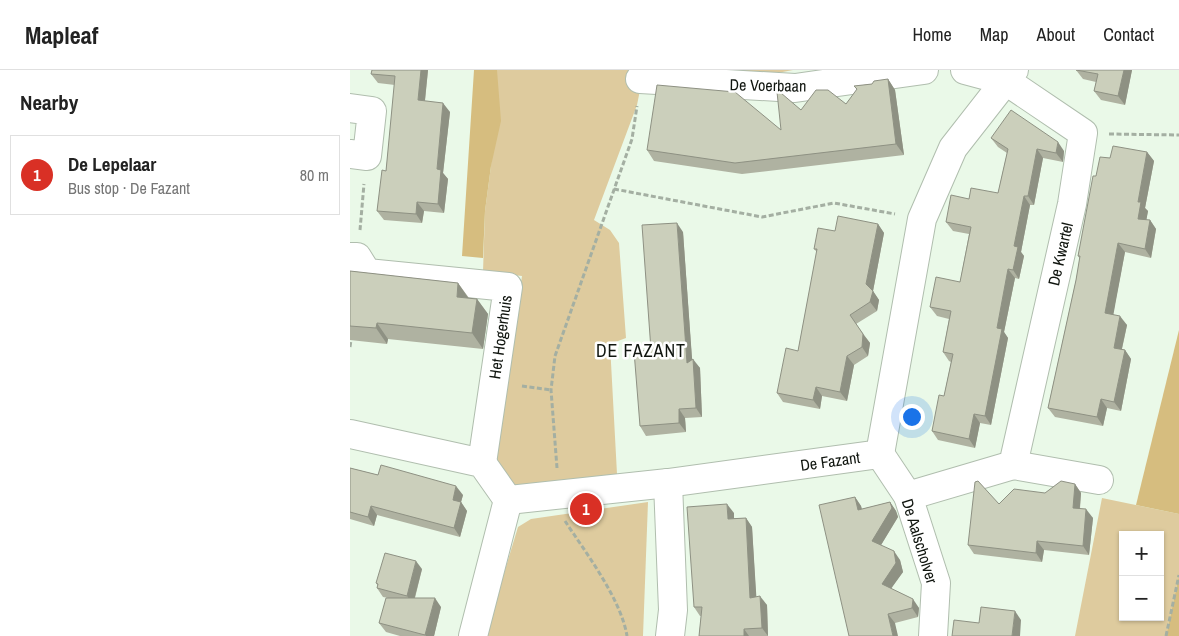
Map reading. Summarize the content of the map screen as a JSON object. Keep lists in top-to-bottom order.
{
  "streets": {
    "street": [
      "De Voerbaan",
      "De Kwartel",
      "Het Hogerhuis",
      "De Fazant",
      "De Aalscholver"
    ]
  },
  "crossings": [
    ["De Fazant", "De Aalscholver"]
  ],
  "districts": ["DE FAZANT"],
  "page": {
    "header": "Mapleaf",
    "nav": [
      "Home",
      "Map",
      "About",
      "Contact"
    ],
    "heading": "Nearby",
    "list": [
      {
        "mark": "1",
        "name": "De Lepelaar",
        "note": "Bus stop · De Fazant",
        "value": "80 m"
      }
    ],
    "pins": "1",
    "map_buttons": ["+", "−"]
  }
}
